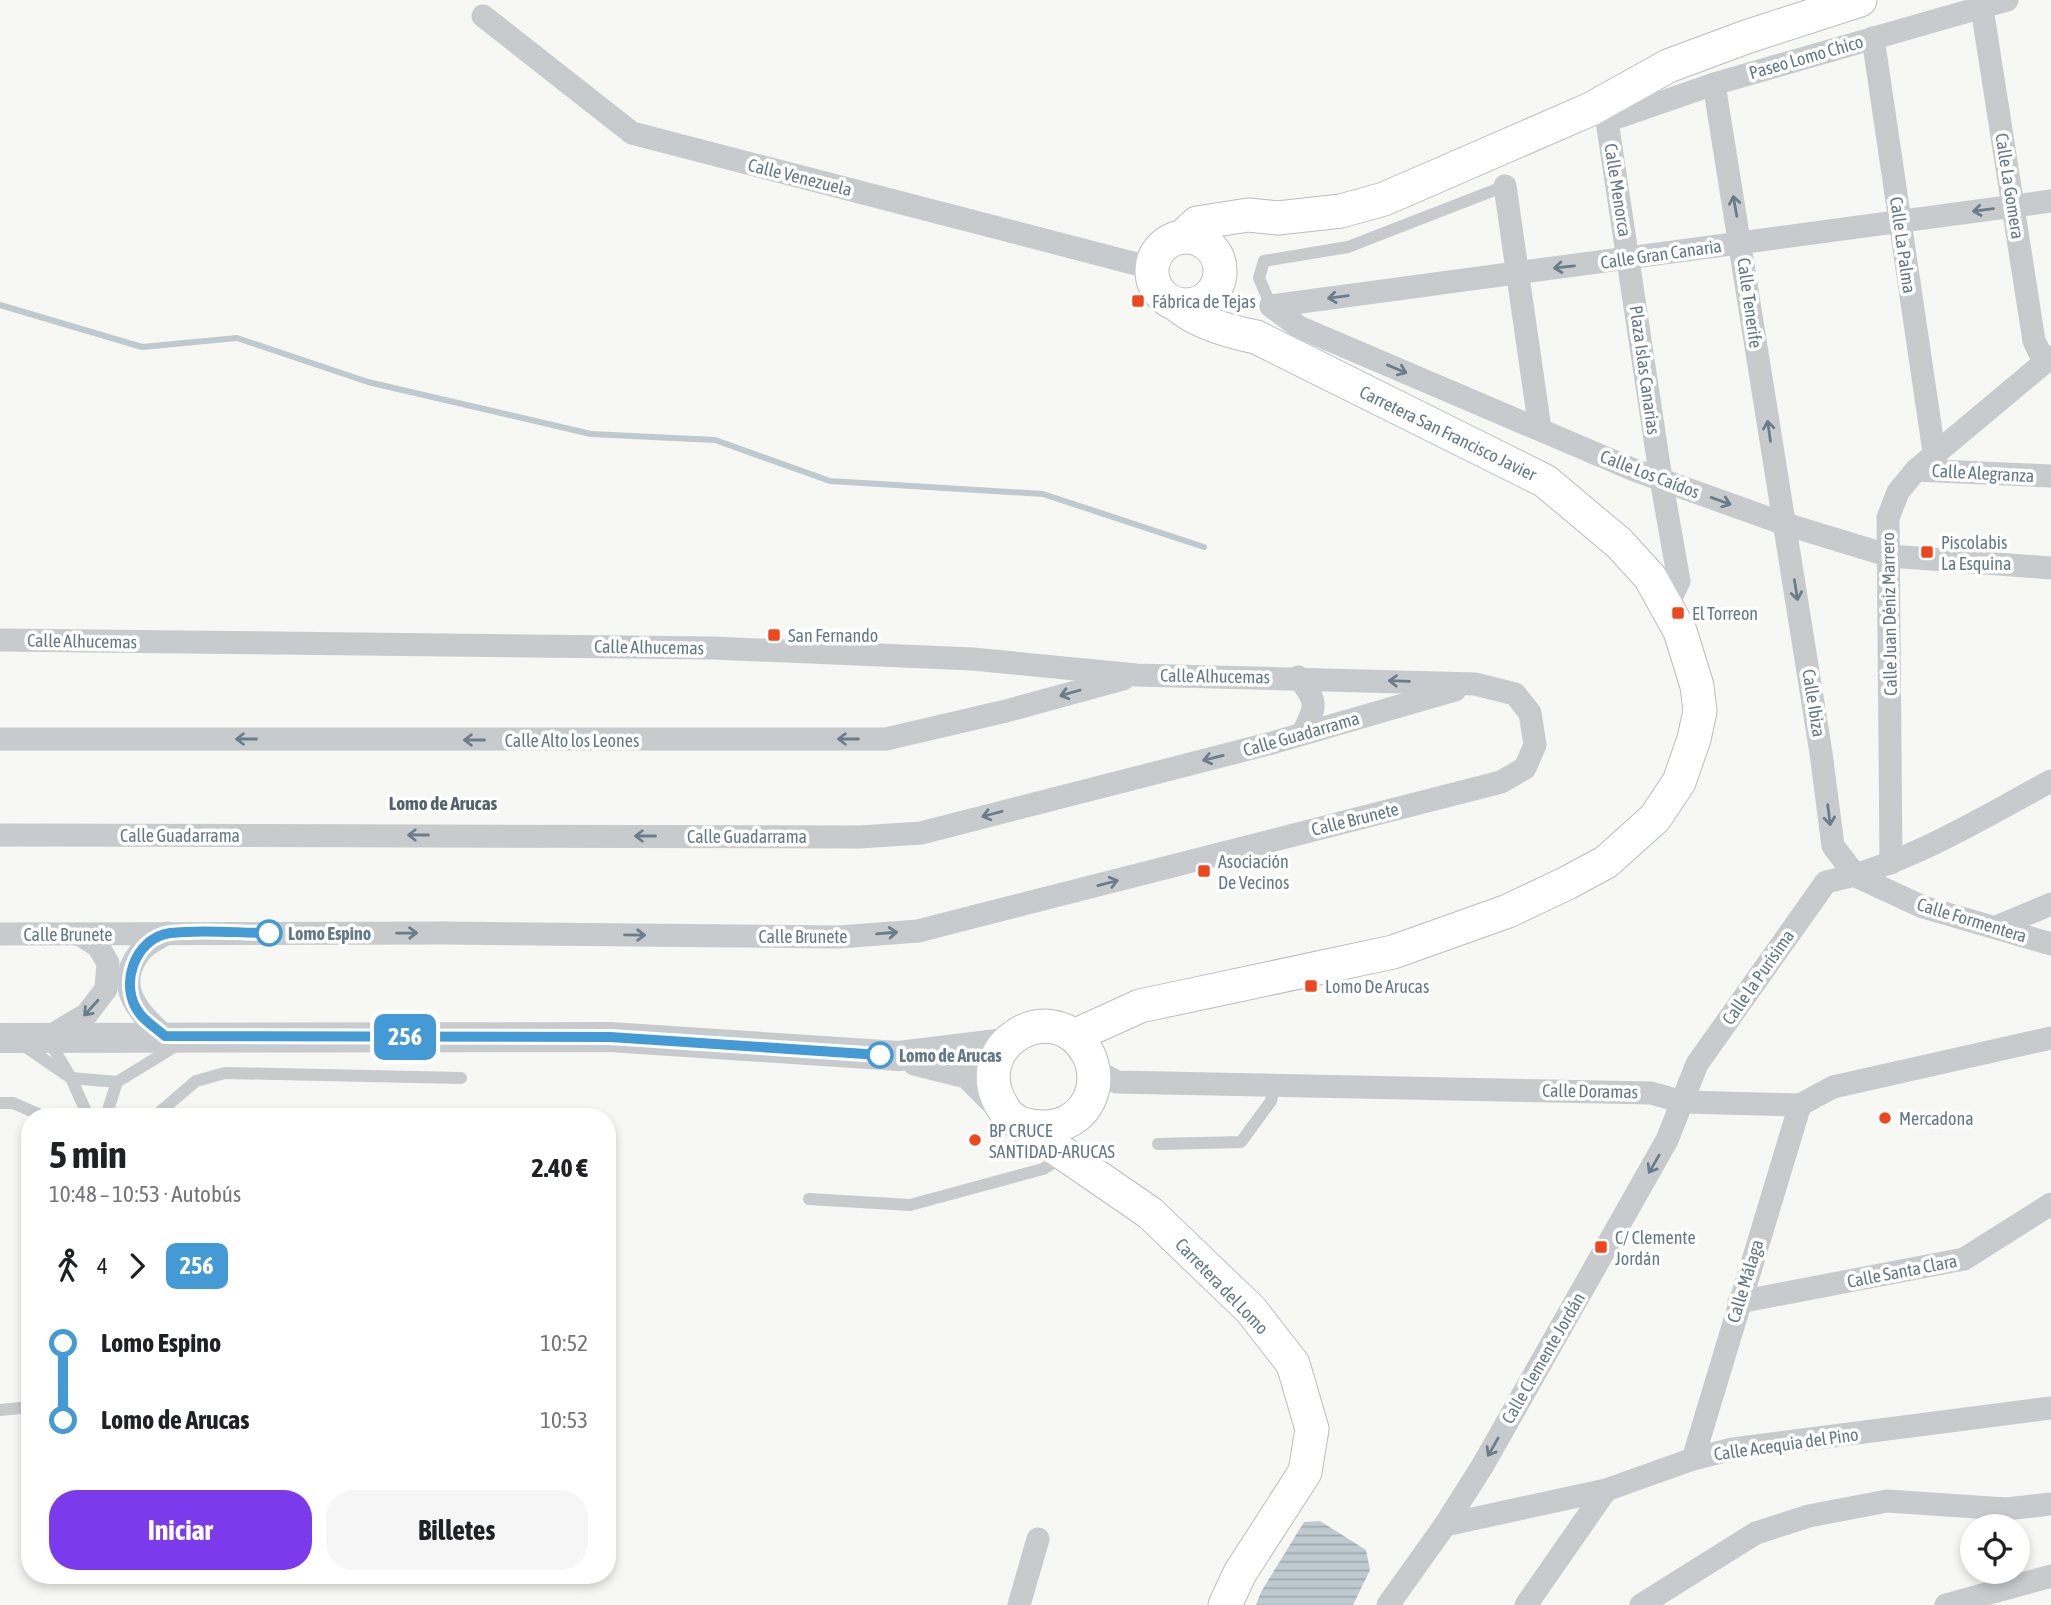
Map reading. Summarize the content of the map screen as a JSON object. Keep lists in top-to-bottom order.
{
  "streets": {
    "main road": ["Carretera San Francisco Javier", "Carretera del Lomo"],
    "street": [
      "Paseo Lomo Chico",
      "Calle Venezuela",
      "Calle La Gomera",
      "Calle Menorca",
      "Calle La Palma",
      "Calle Gran Canaria",
      "Calle Tenerife",
      "Plaza Islas Canarias",
      "Calle Alegranza",
      "Calle Los Caídos",
      "Calle Juan Déniz Marrero",
      "Calle Alhucemas",
      "Calle Ibiza",
      "Calle Guadarrama",
      "Calle Alto los Leones",
      "Calle Brunete",
      "Calle Formentera",
      "Calle la Purísima",
      "Calle Doramas",
      "Calle Santa Clara",
      "Calle Málaga",
      "Calle Clemente Jordán",
      "Calle Acequia del Pino"
    ]
  },
  "crossings": [
    ["Paseo Lomo Chico", "Calle La Gomera"],
    ["Paseo Lomo Chico", "Calle Menorca"],
    ["Paseo Lomo Chico", "Calle La Palma"],
    ["Paseo Lomo Chico", "Calle Tenerife"],
    ["Calle Venezuela", "Carretera San Francisco Javier"],
    ["Calle La Gomera", "Calle Gran Canaria"],
    ["Calle La Gomera", "Calle Juan Déniz Marrero"],
    ["Calle Menorca", "Calle Gran Canaria"],
    ["Calle Menorca", "Plaza Islas Canarias"],
    ["Calle La Palma", "Calle Gran Canaria"],
    ["Calle La Palma", "Calle Juan Déniz Marrero"],
    ["Calle Gran Canaria", "Calle Tenerife"],
    ["Calle Gran Canaria", "Plaza Islas Canarias"],
    ["Calle Gran Canaria", "Calle Los Caídos"],
    ["Calle Tenerife", "Calle Los Caídos"],
    ["Calle Tenerife", "Calle Ibiza"],
    ["Plaza Islas Canarias", "Carretera San Francisco Javier"],
    ["Plaza Islas Canarias", "Calle Los Caídos"],
    ["Carretera San Francisco Javier", "Calle Doramas"],
    ["Carretera San Francisco Javier", "Carretera del Lomo"],
    ["Calle Alegranza", "Calle Juan Déniz Marrero"],
    ["Calle Los Caídos", "Calle Juan Déniz Marrero"],
    ["Calle Los Caídos", "Calle Ibiza"],
    ["Calle Alhucemas", "Calle Guadarrama"],
    ["Calle Alhucemas", "Calle Alto los Leones"],
    ["Calle Alhucemas", "Calle Brunete"],
    ["Calle Ibiza", "Calle Formentera"],
    ["Calle Ibiza", "Calle la Purísima"],
    ["Calle Formentera", "Calle la Purísima"],
    ["Calle la Purísima", "Calle Doramas"],
    ["Calle la Purísima", "Calle Clemente Jordán"],
    ["Calle Doramas", "Calle Málaga"],
    ["Calle Doramas", "Carretera del Lomo"],
    ["Calle Doramas", "Calle Clemente Jordán"],
    ["Calle Santa Clara", "Calle Málaga"],
    ["Calle Málaga", "Calle Acequia del Pino"],
    ["Calle Clemente Jordán", "Calle Acequia del Pino"]
  ],
  "one_way": [
    "Calle Gran Canaria",
    "Calle Tenerife",
    "Calle Los Caídos",
    "Calle Ibiza",
    "Calle Alto los Leones",
    "Calle Clemente Jordán"
  ],
  "districts": ["Lomo de Arucas"],
  "places": {
    "transit": [
      "Fábrica de Tejas",
      "Piscolabis La Esquina",
      "El Torreon",
      "San Fernando",
      "Asociación De Vecinos",
      "Lomo De Arucas",
      "C/ Clemente Jordán"
    ],
    "other": [
      "Lomo Espino",
      "Lomo de Arucas",
      "Mercadona",
      "BP CRUCE SANTIDAD-ARUCAS"
    ]
  },
  "lines": ["bus line 256"],
  "page": {
    "on_map": "256",
    "heading": ["5 min", "10:48 – 10:53 · Autobús", "2.40 €"],
    "legs": ["4", "256"],
    "list": [
      {
        "name": "Lomo Espino",
        "value": "10:52"
      },
      {
        "name": "Lomo de Arucas",
        "value": "10:53"
      }
    ],
    "buttons": ["Iniciar", "Billetes"]
  }
}
